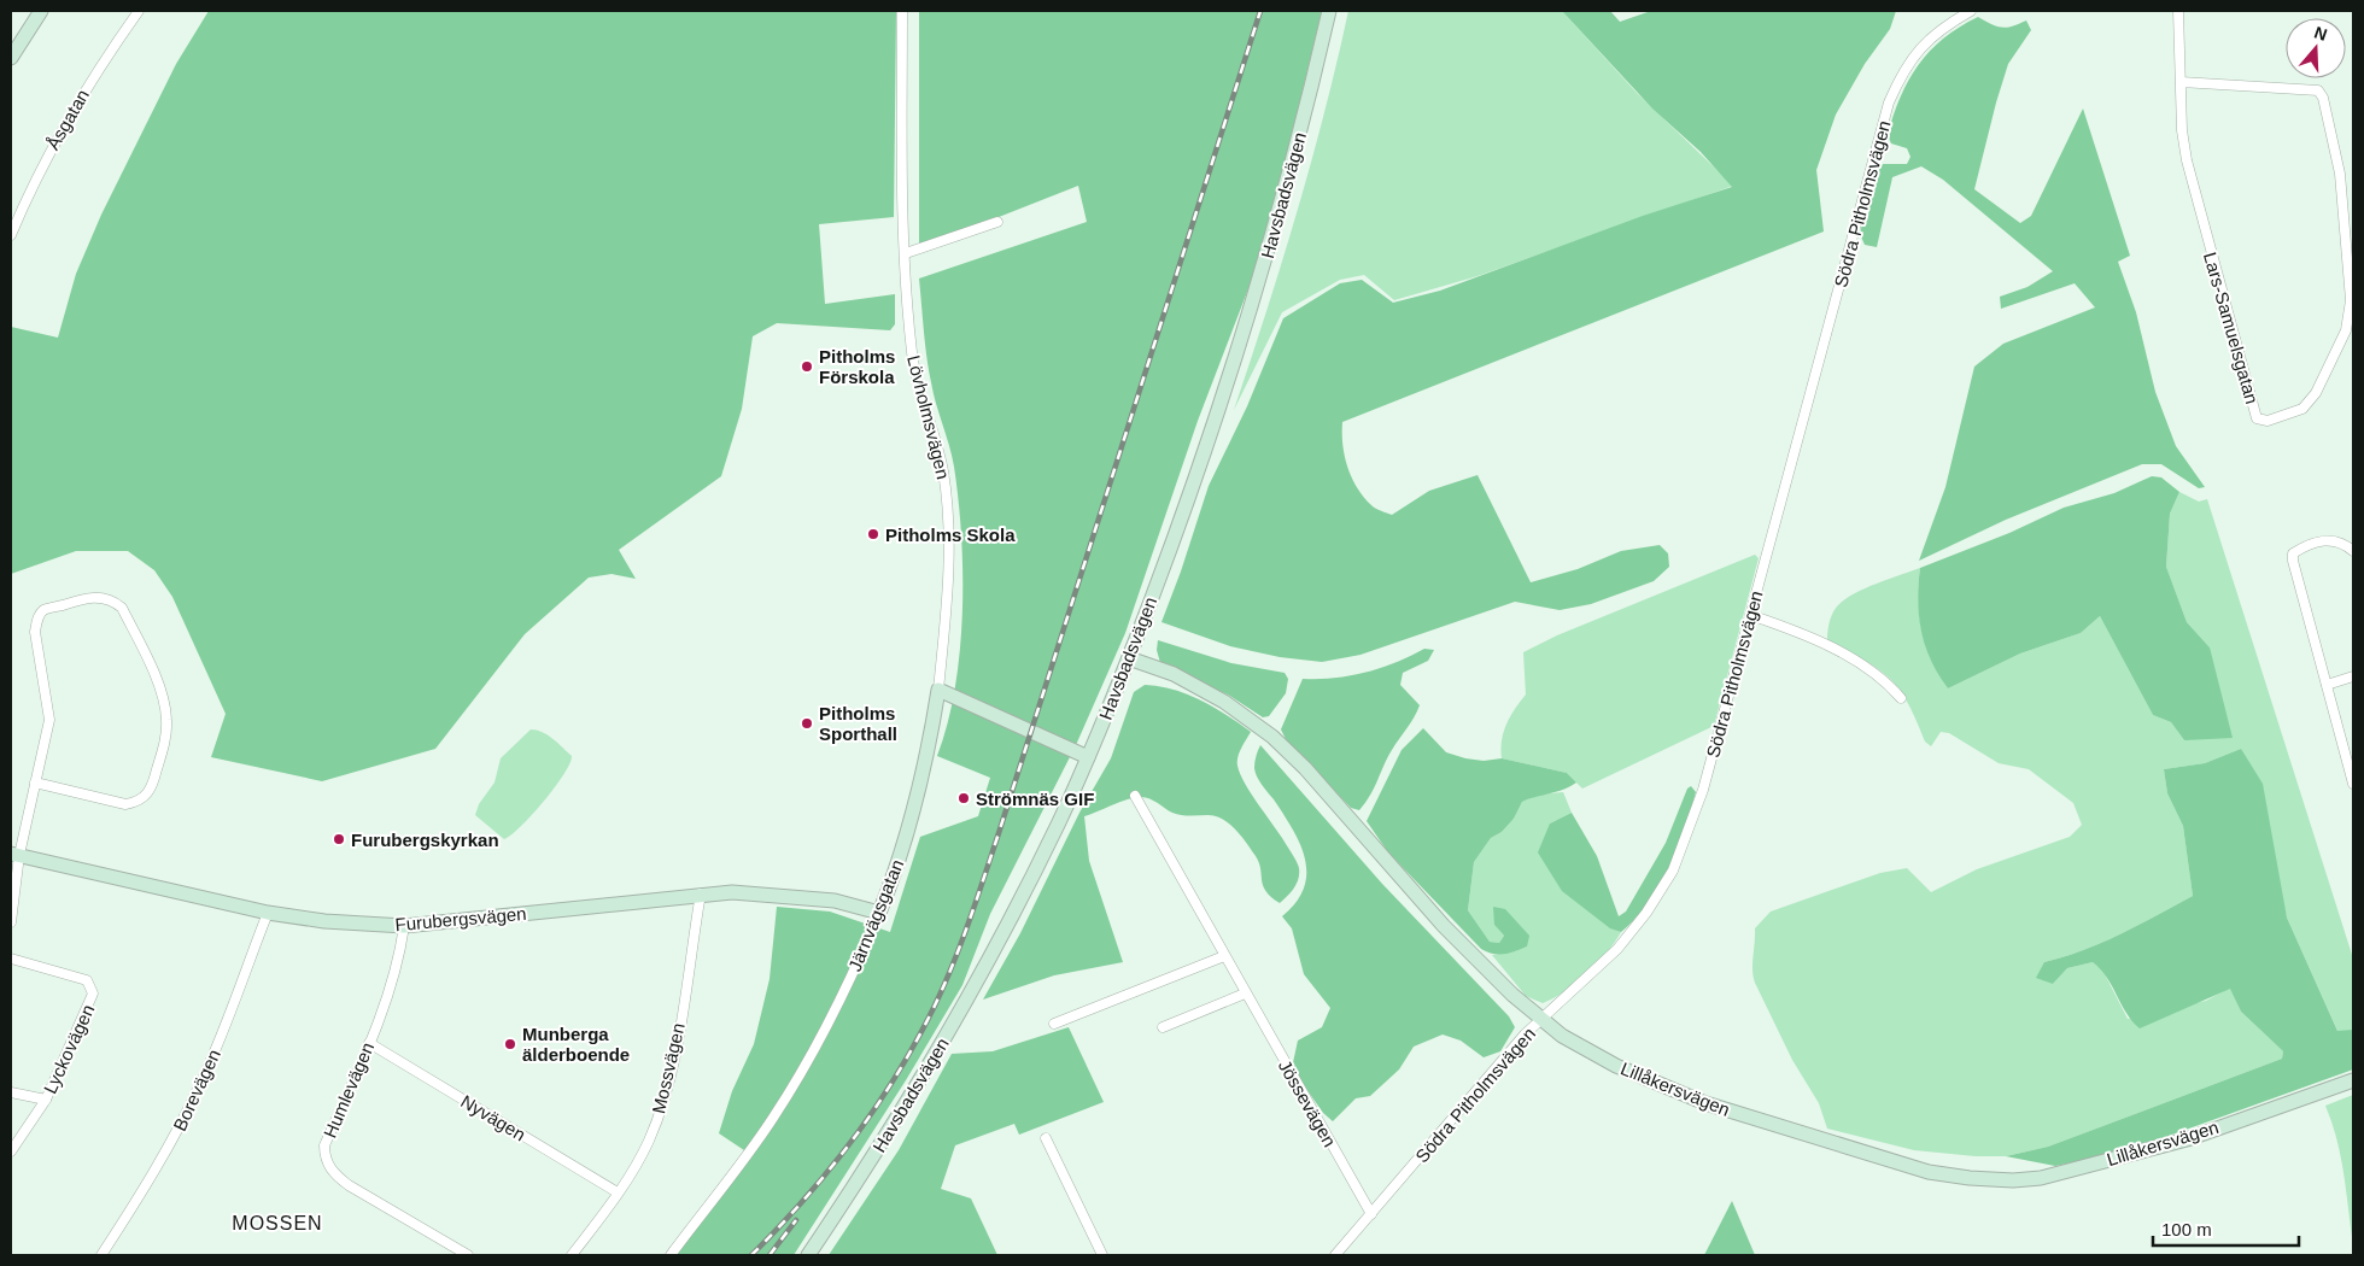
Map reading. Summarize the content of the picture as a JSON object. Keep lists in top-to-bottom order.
{
  "streets": {
    "street": [
      "Åsgatan",
      "Havsbadsvägen",
      "Södra Pitholmsvägen",
      "Lars-Samuelsgatan",
      "Lövholmsvägen",
      "Järnvägsgatan",
      "Furubergsvägen",
      "Lyckovägen",
      "Mossvägen",
      "Lillåkersvägen",
      "Borevägen",
      "Humlevägen",
      "Jössevägen",
      "Nyvägen"
    ]
  },
  "crossings": [
    ["Havsbadsvägen", "Lillåkersvägen"],
    ["Södra Pitholmsvägen", "Lillåkersvägen"],
    ["Södra Pitholmsvägen", "Jössevägen"],
    ["Lövholmsvägen", "Järnvägsgatan"],
    ["Järnvägsgatan", "Furubergsvägen"],
    ["Furubergsvägen", "Mossvägen"],
    ["Furubergsvägen", "Borevägen"],
    ["Furubergsvägen", "Humlevägen"],
    ["Mossvägen", "Nyvägen"],
    ["Humlevägen", "Nyvägen"]
  ],
  "districts": ["MOSSEN"],
  "places": [
    "Pitholms Förskola",
    "Pitholms Skola",
    "Pitholms Sporthall",
    "Strömnäs GIF",
    "Furubergskyrkan",
    "Munberga älderboende"
  ],
  "scale_bar": "100 m",
  "north": "top"
}
